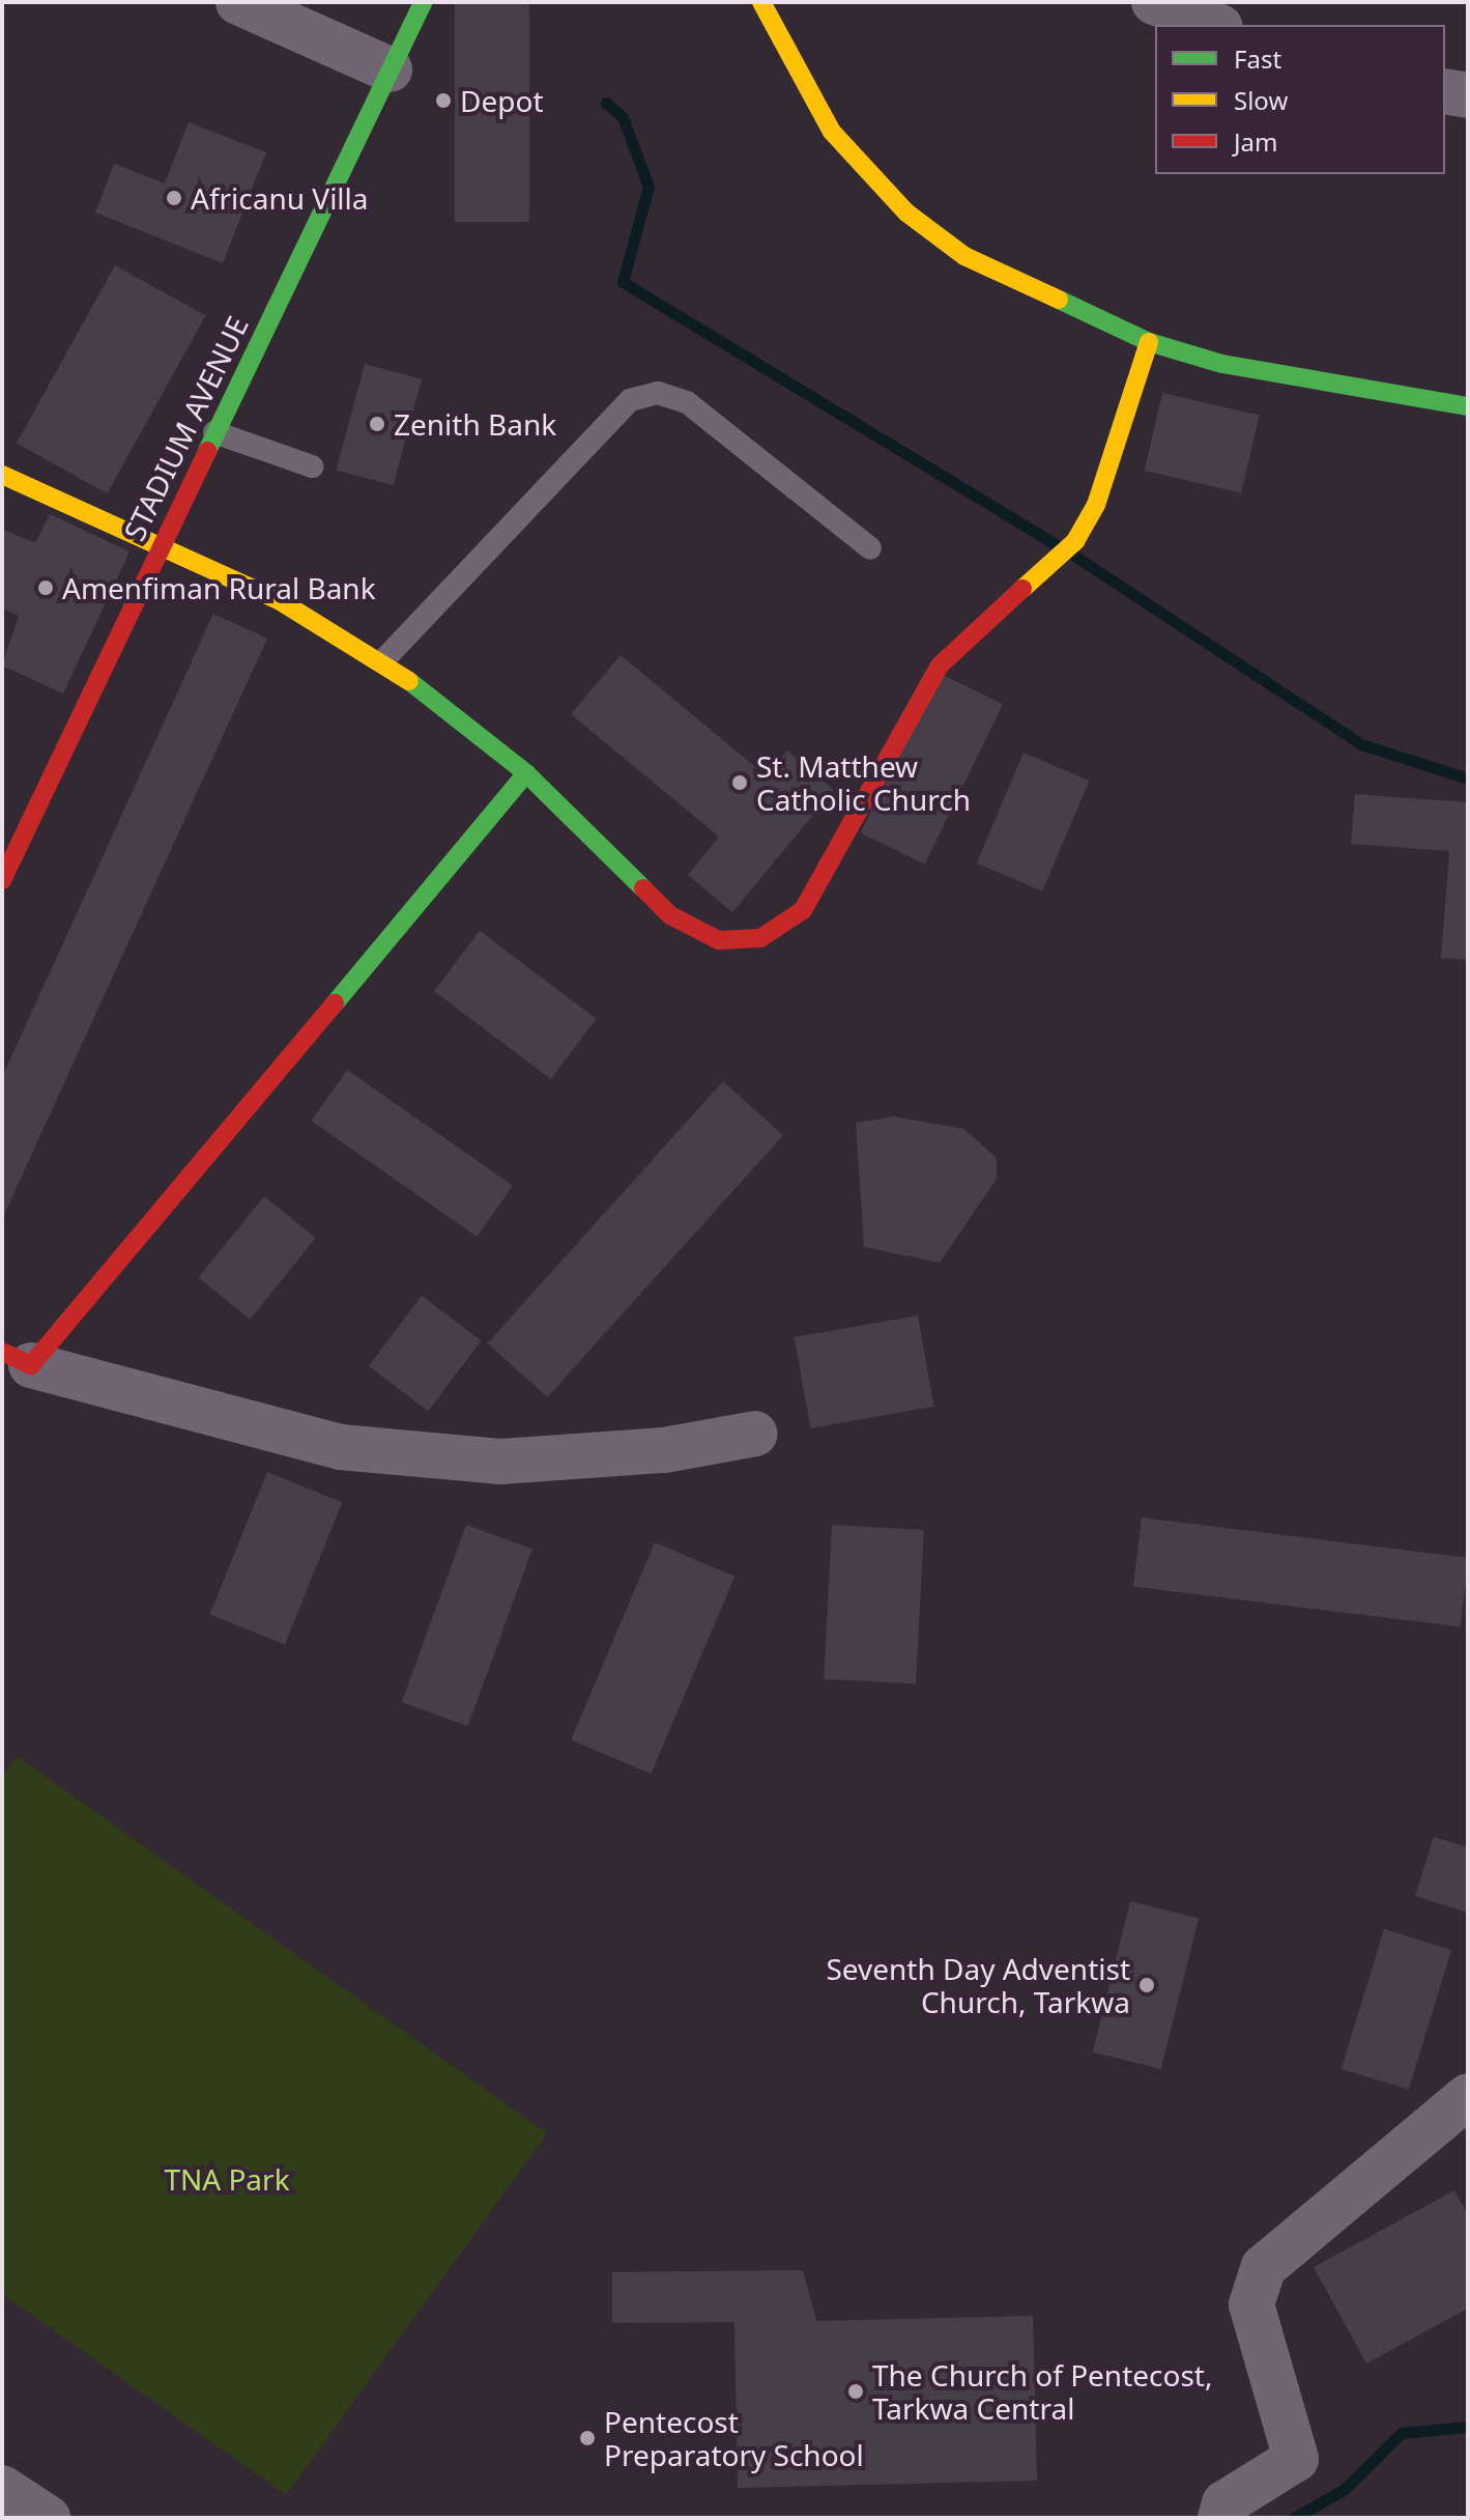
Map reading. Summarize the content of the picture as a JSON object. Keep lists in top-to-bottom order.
{
  "streets": {
    "street": ["STADIUM AVENUE"]
  },
  "parks": ["TNA Park"],
  "places": [
    "Depot",
    "Africanu Villa",
    "Zenith Bank",
    "Amenfiman Rural Bank",
    "St. Matthew Catholic Church",
    "Seventh Day Adventist Church, Tarkwa",
    "The Church of Pentecost, Tarkwa Central",
    "Pentecost Preparatory School"
  ],
  "legend": ["Fast", "Slow", "Jam"]
}
